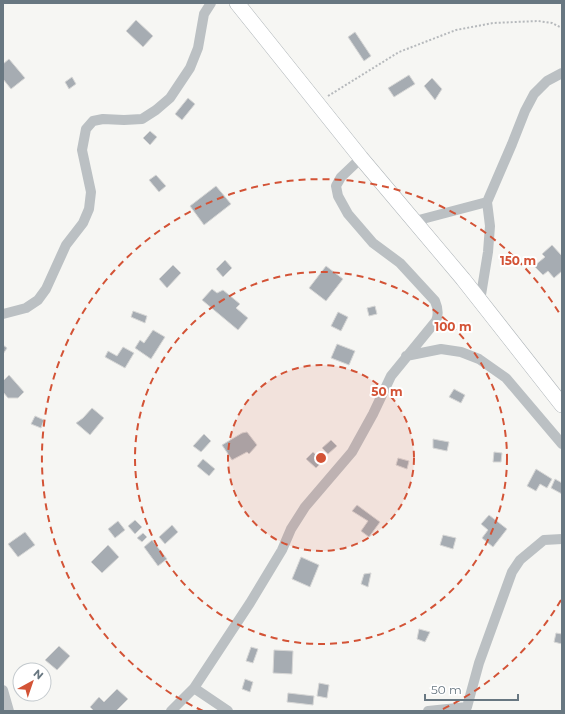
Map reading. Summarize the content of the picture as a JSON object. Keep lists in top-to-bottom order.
{
  "scale_bar": "50 m",
  "north": "top right",
  "rings": ["150 m", "100 m", "50 m"]
}
